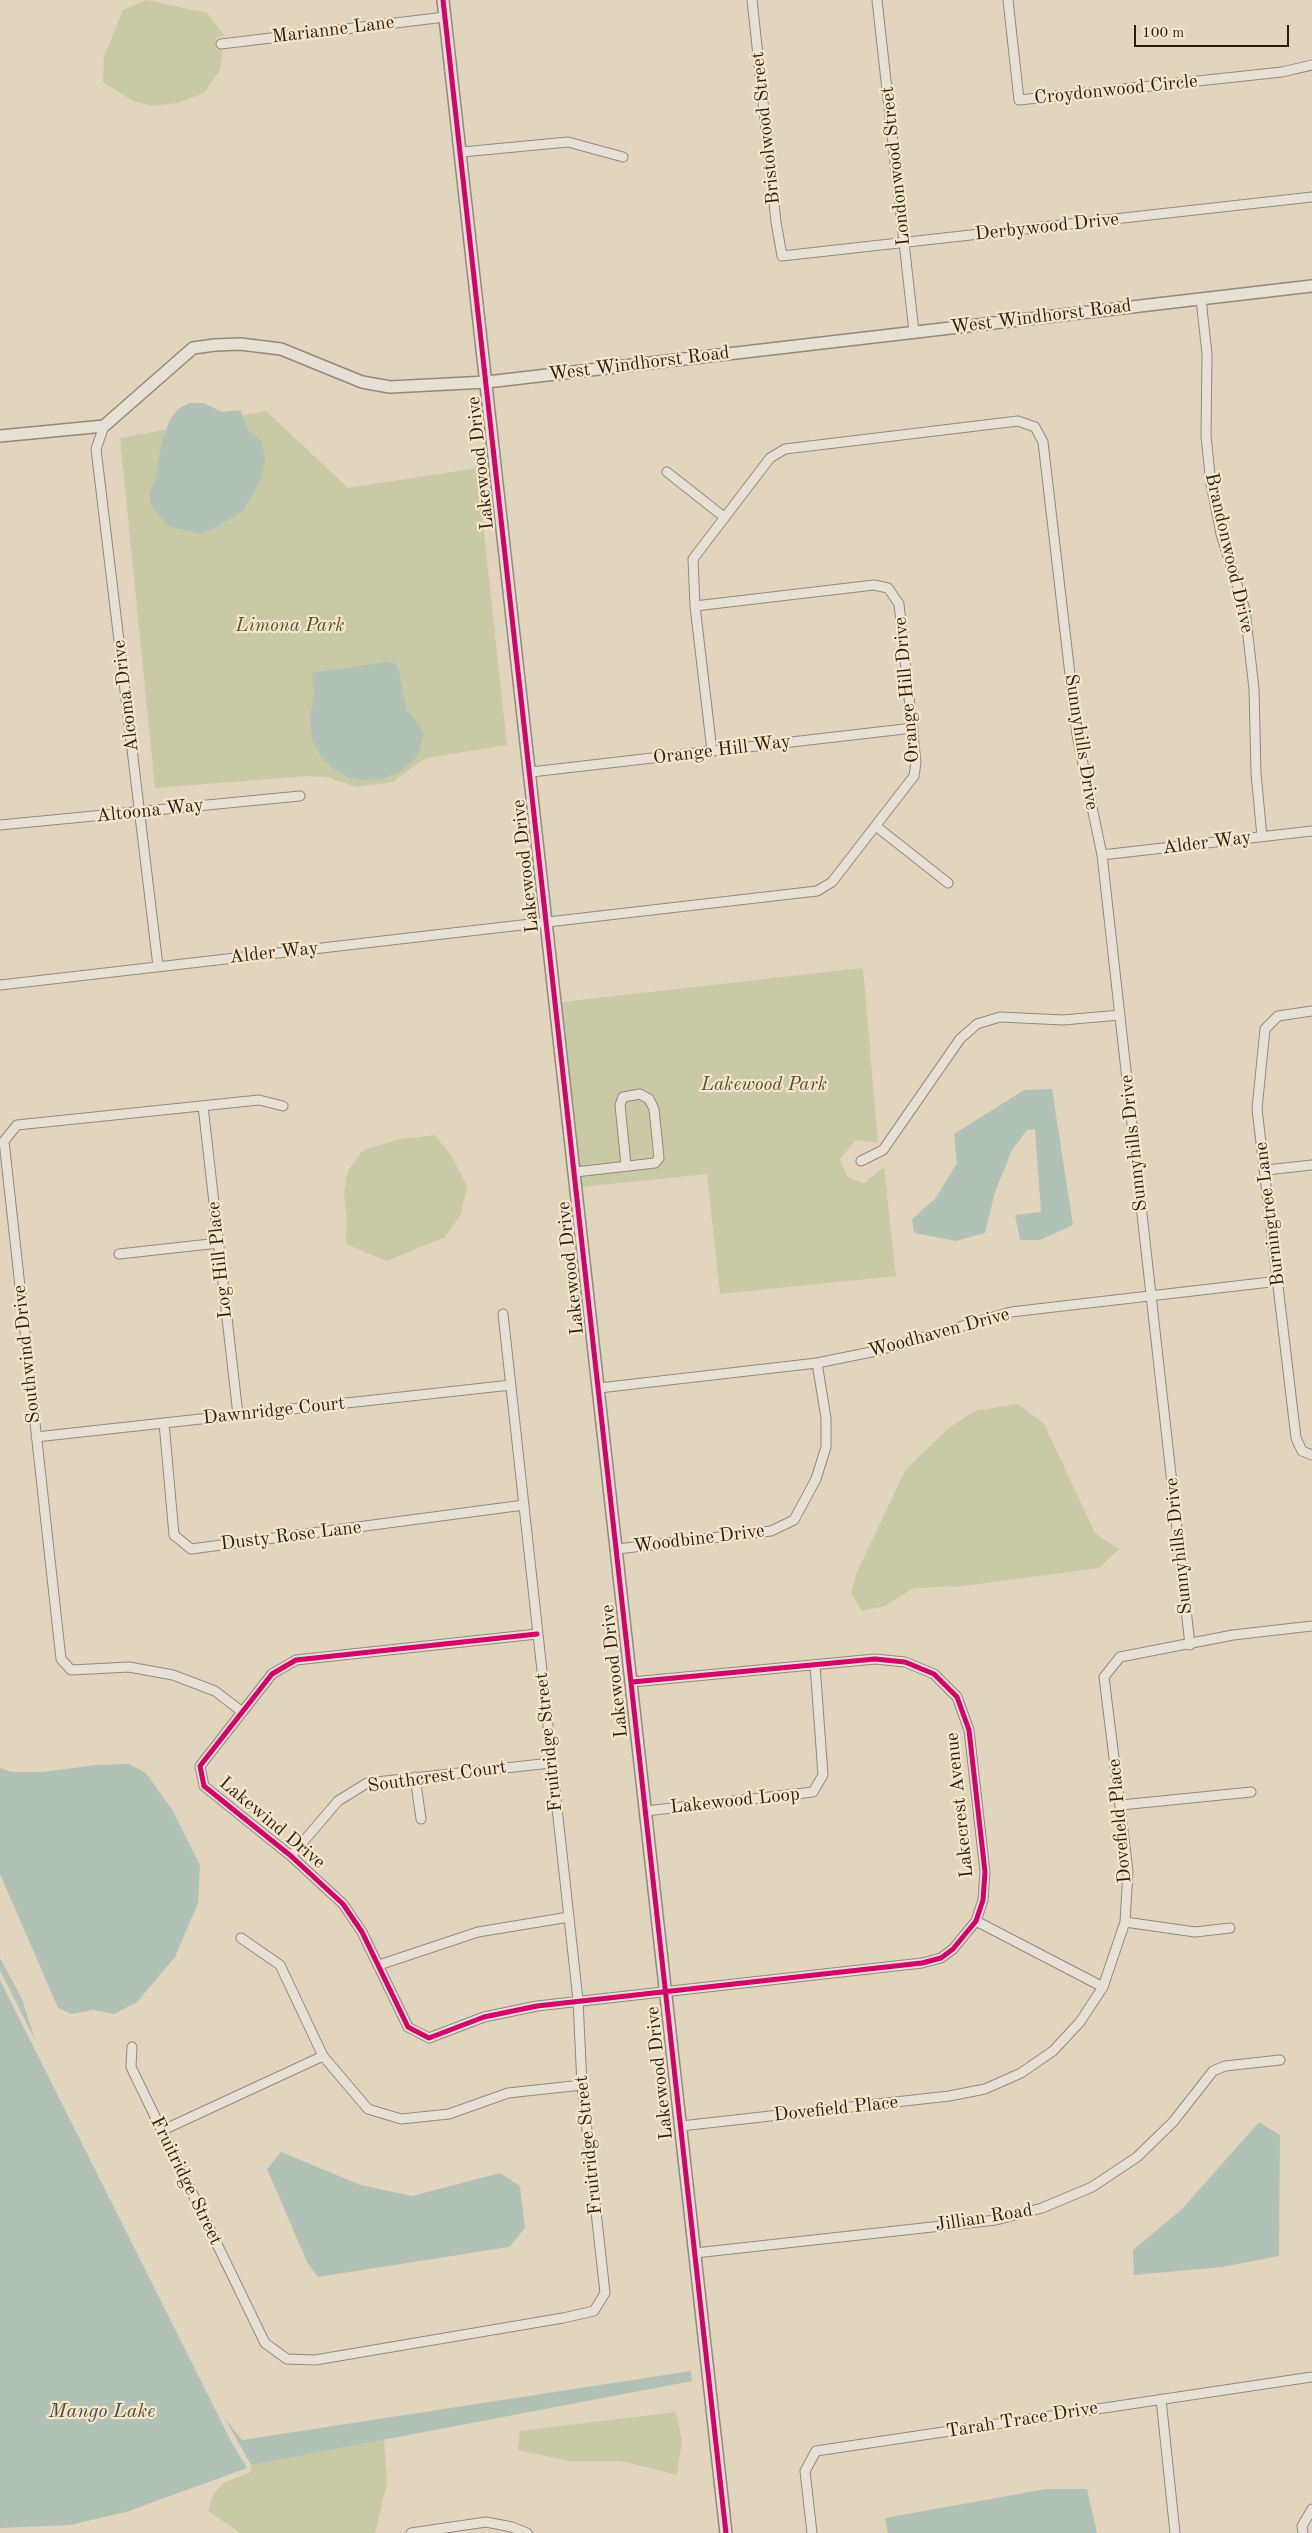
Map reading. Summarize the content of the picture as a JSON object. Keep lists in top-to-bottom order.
{
  "streets": {
    "street": [
      "Marianne Lane",
      "Croydonwood Circle",
      "Bristolwood Street",
      "Londonwood Street",
      "Derbywood Drive",
      "West Windhorst Road",
      "Lakewood Drive",
      "Brandonwood Drive",
      "Orange Hill Drive",
      "Alcoma Drive",
      "Sunnyhills Drive",
      "Orange Hill Way",
      "Altoona Way",
      "Alder Way",
      "Burningtree Lane",
      "Log Hill Place",
      "Woodhaven Drive",
      "Southwind Drive",
      "Dawnridge Court",
      "Dusty Rose Lane",
      "Woodbine Drive",
      "Fruitridge Street",
      "Southcrest Court",
      "Lakewood Loop",
      "Lakecrest Avenue",
      "Dovefield Place",
      "Lakewind Drive",
      "Jillian Road",
      "Tarah Trace Drive"
    ]
  },
  "crossings": [
    ["Marianne Lane", "Lakewood Drive"],
    ["Bristolwood Street", "Derbywood Drive"],
    ["Londonwood Street", "Derbywood Drive"],
    ["Londonwood Street", "West Windhorst Road"],
    ["West Windhorst Road", "Lakewood Drive"],
    ["West Windhorst Road", "Brandonwood Drive"],
    ["West Windhorst Road", "Alcoma Drive"],
    ["Lakewood Drive", "Orange Hill Drive"],
    ["Lakewood Drive", "Orange Hill Way"],
    ["Lakewood Drive", "Alder Way"],
    ["Lakewood Drive", "Woodhaven Drive"],
    ["Lakewood Drive", "Woodbine Drive"],
    ["Lakewood Drive", "Lakewood Loop"],
    ["Lakewood Drive", "Lakecrest Avenue"],
    ["Lakewood Drive", "Dovefield Place"],
    ["Lakewood Drive", "Lakewind Drive"],
    ["Lakewood Drive", "Jillian Road"],
    ["Brandonwood Drive", "Alder Way"],
    ["Orange Hill Drive", "Sunnyhills Drive"],
    ["Orange Hill Drive", "Orange Hill Way"],
    ["Orange Hill Drive", "Alder Way"],
    ["Alcoma Drive", "Altoona Way"],
    ["Alcoma Drive", "Alder Way"],
    ["Sunnyhills Drive", "Orange Hill Way"],
    ["Sunnyhills Drive", "Alder Way"],
    ["Sunnyhills Drive", "Woodhaven Drive"],
    ["Sunnyhills Drive", "Dovefield Place"],
    ["Burningtree Lane", "Woodhaven Drive"],
    ["Log Hill Place", "Southwind Drive"],
    ["Log Hill Place", "Dawnridge Court"],
    ["Woodhaven Drive", "Woodbine Drive"],
    ["Southwind Drive", "Dawnridge Court"],
    ["Southwind Drive", "Lakewind Drive"],
    ["Dawnridge Court", "Dusty Rose Lane"],
    ["Dawnridge Court", "Fruitridge Street"],
    ["Dusty Rose Lane", "Fruitridge Street"],
    ["Fruitridge Street", "Southcrest Court"],
    ["Fruitridge Street", "Lakewind Drive"],
    ["Southcrest Court", "Lakewind Drive"],
    ["Lakewood Loop", "Lakecrest Avenue"],
    ["Lakecrest Avenue", "Lakewind Drive"]
  ],
  "water": ["Mango Lake"],
  "parks": ["Limona Park", "Lakewood Park"],
  "scale_bar": "100 m"
}
